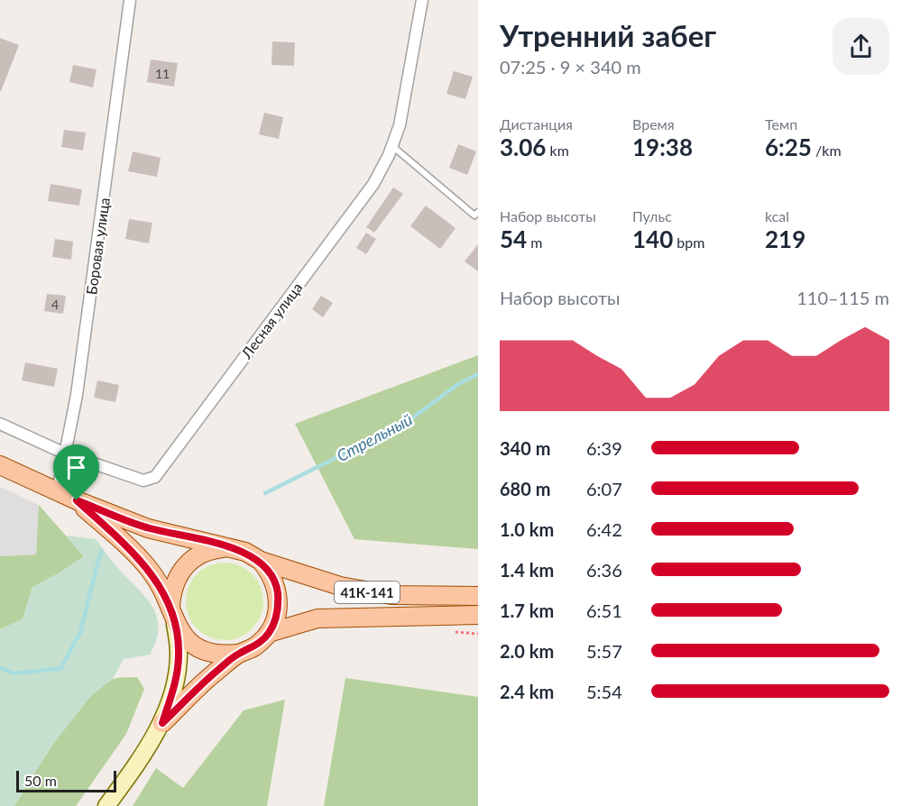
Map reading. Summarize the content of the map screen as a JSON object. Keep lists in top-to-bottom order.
{
  "streets": {
    "main road": ["41К-141"],
    "street": ["Боровая улица", "Лесная улица"]
  },
  "crossings": [
    ["Боровая улица", "Лесная улица"],
    ["Боровая улица", "41К-141"]
  ],
  "water": ["Стрельный"],
  "house_numbers": ["11", "4"],
  "scale_bar": "50 m",
  "page": {
    "heading": ["Утренний забег", "07:25 · 9 × 340 m"],
    "stats": [
      ["Дистанция", "3.06 km"],
      ["Время", "19:38"],
      ["Темп", "6:25 /km"],
      ["Набор высоты", "54 m"],
      ["Пульс", "140 bpm"],
      ["kcal", "219"]
    ],
    "chart": ["Набор высоты", "110–115 m"],
    "list": [
      {
        "name": "340 m",
        "note": "6:39"
      },
      {
        "name": "680 m",
        "note": "6:07"
      },
      {
        "name": "1.0 km",
        "note": "6:42"
      },
      {
        "name": "1.4 km",
        "note": "6:36"
      },
      {
        "name": "1.7 km",
        "note": "6:51"
      },
      {
        "name": "2.0 km",
        "note": "5:57"
      },
      {
        "name": "2.4 km",
        "note": "5:54"
      }
    ],
    "scale": "50 m"
  }
}
